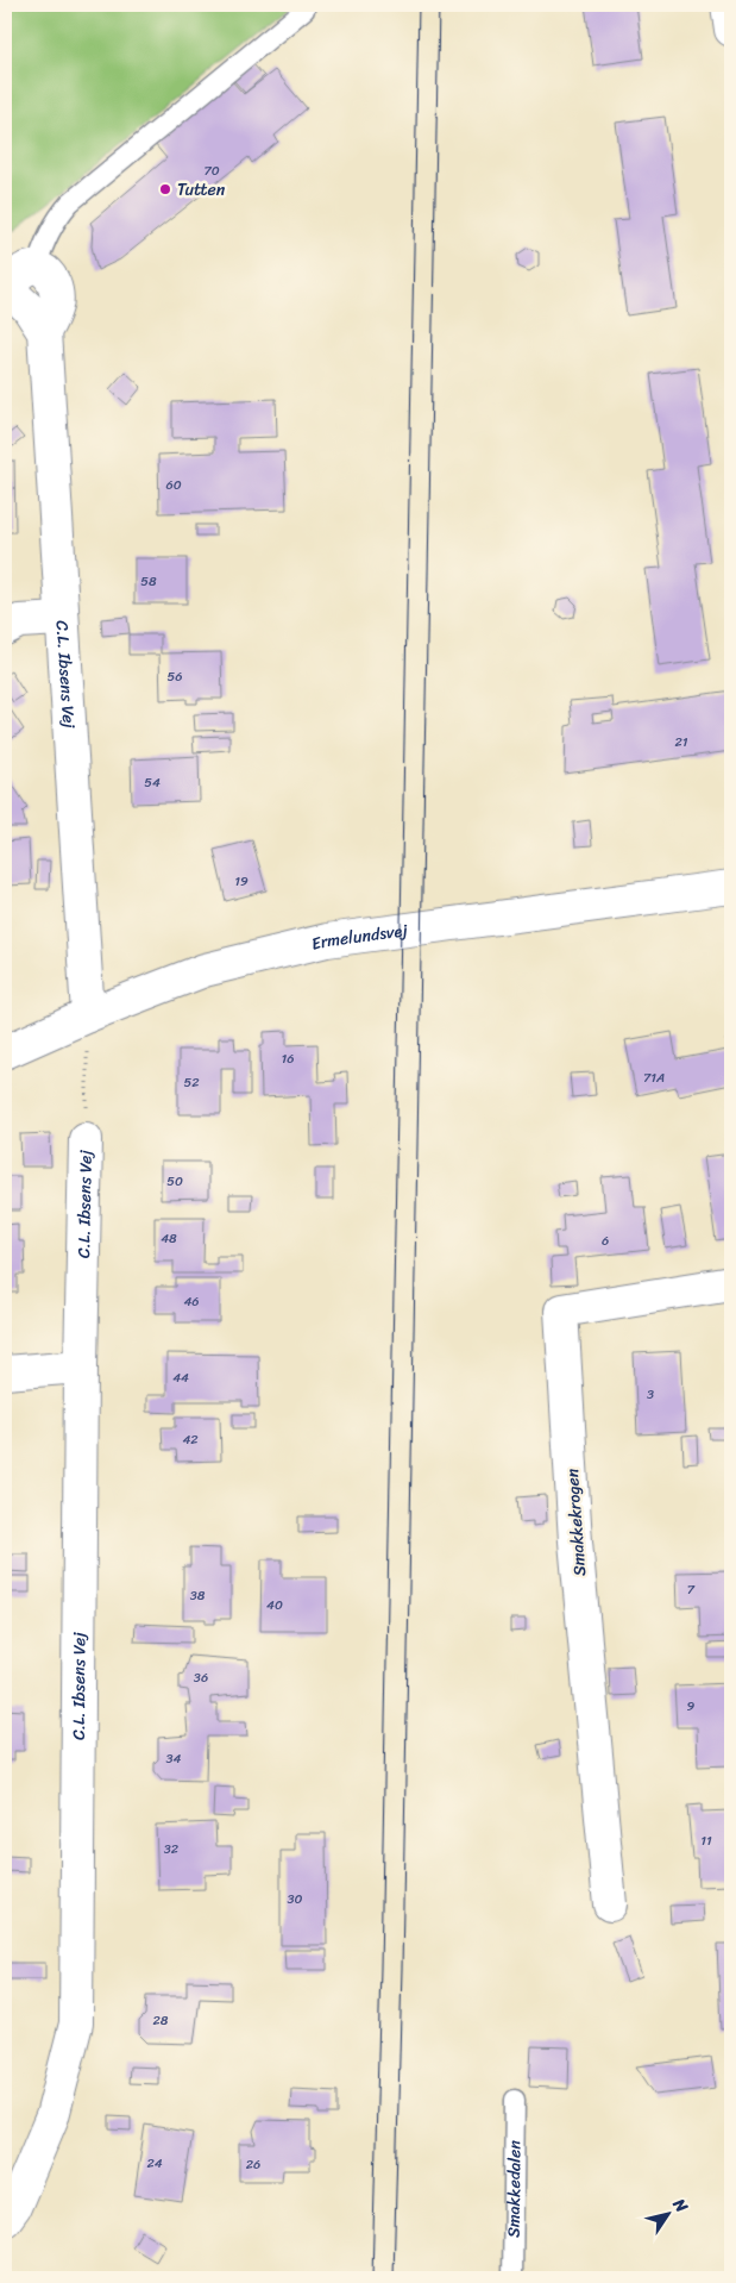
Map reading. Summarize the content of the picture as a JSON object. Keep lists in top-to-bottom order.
{
  "streets": {
    "street": ["C.L. Ibsens Vej", "Ermelundsvej", "Smakkekrogen"],
    "lane": ["Smakkedalen"]
  },
  "crossings": [
    ["C.L. Ibsens Vej", "Ermelundsvej"]
  ],
  "places": ["Tutten"],
  "house_numbers": [
    "70",
    "60",
    "58",
    "56",
    "21",
    "54",
    "19",
    "16",
    "71A",
    "52",
    "50",
    "48",
    "6",
    "46",
    "44",
    "3",
    "42",
    "7",
    "38",
    "40",
    "36",
    "9",
    "34",
    "11",
    "32",
    "30",
    "28",
    "24",
    "26"
  ],
  "north": "top right"
}
